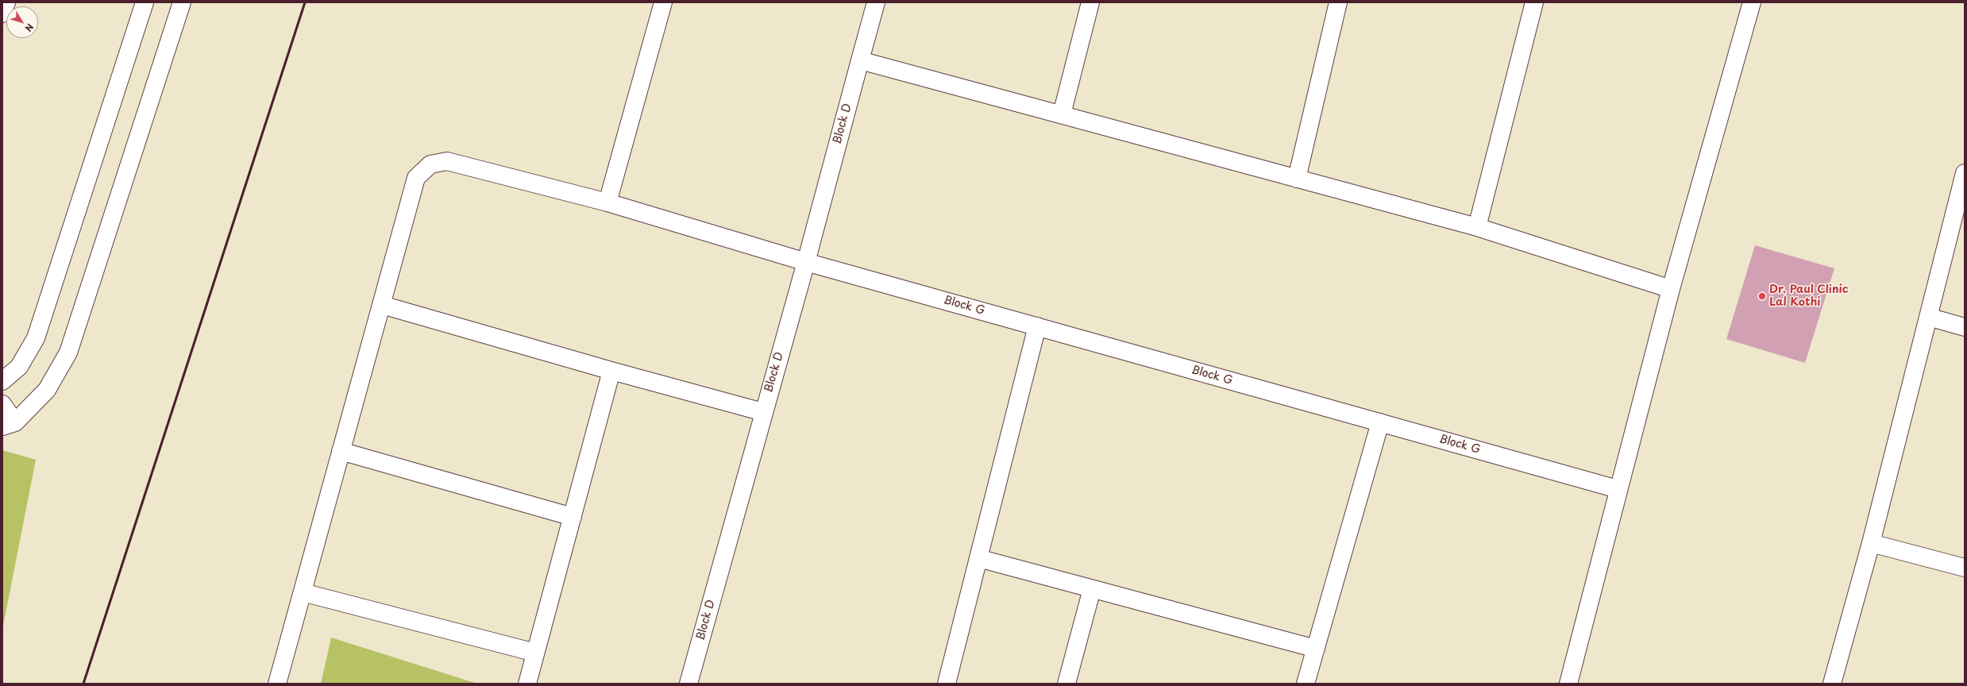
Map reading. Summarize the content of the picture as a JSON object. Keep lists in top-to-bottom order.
{
  "streets": {
    "street": ["Block D", "Block G"]
  },
  "crossings": [
    ["Block D", "Block G"]
  ],
  "places": ["Dr. Paul Clinic Lal Kothi"],
  "north": "bottom right"
}
